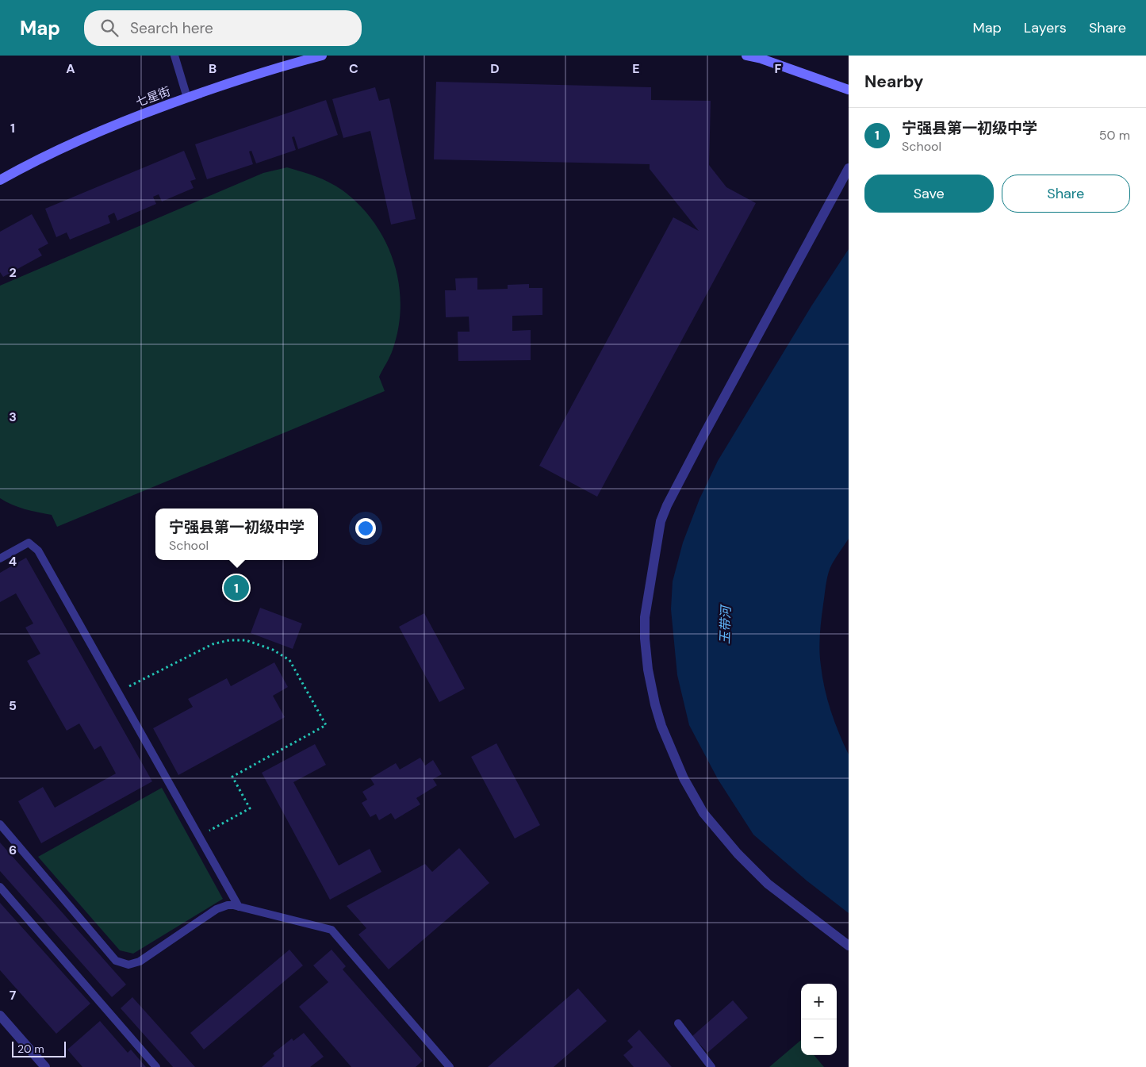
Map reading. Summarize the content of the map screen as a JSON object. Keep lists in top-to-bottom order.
{
  "streets": {
    "main road": ["七星街"]
  },
  "water": ["玉带河"],
  "scale_bar": "20 m",
  "page": {
    "header": "Map",
    "search": "Search here",
    "nav": ["Map", "Layers", "Share"],
    "heading": "Nearby",
    "list": [
      {
        "mark": "1",
        "name": "宁强县第一初级中学",
        "note": "School",
        "value": "50 m"
      }
    ],
    "buttons": ["Save", "Share"],
    "popup": ["宁强县第一初级中学", "School"],
    "pins": "1",
    "map_buttons": ["+", "−"],
    "scale": "20 m"
  },
  "grid": {
    "columns": [
      "A",
      "B",
      "C",
      "D",
      "E",
      "F"
    ],
    "rows": [
      "1",
      "2",
      "3",
      "4",
      "5",
      "6",
      "7"
    ]
  }
}
